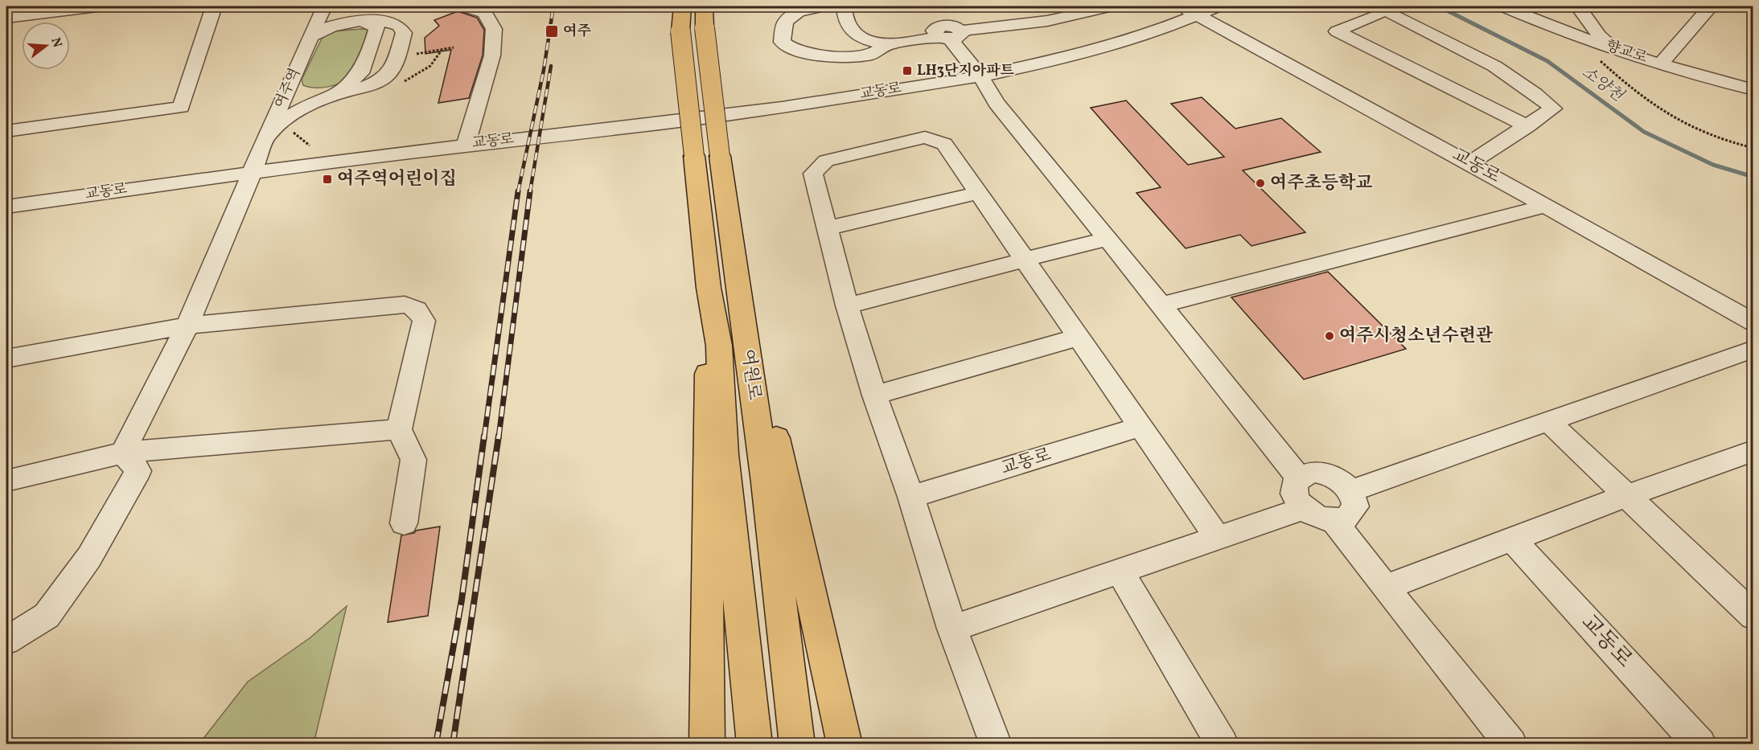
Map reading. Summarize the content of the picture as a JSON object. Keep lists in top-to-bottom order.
{
  "streets": {
    "main road": ["여원로"],
    "street": ["향교로", "여주역", "교동로"]
  },
  "crossings": [
    ["여주역", "교동로"]
  ],
  "water": ["소양천"],
  "places": {
    "transit": ["여주", "LH3단지아파트", "여주역어린이집"],
    "other": ["여주초등학교", "여주시청소년수련관"]
  },
  "north": "right"
}
